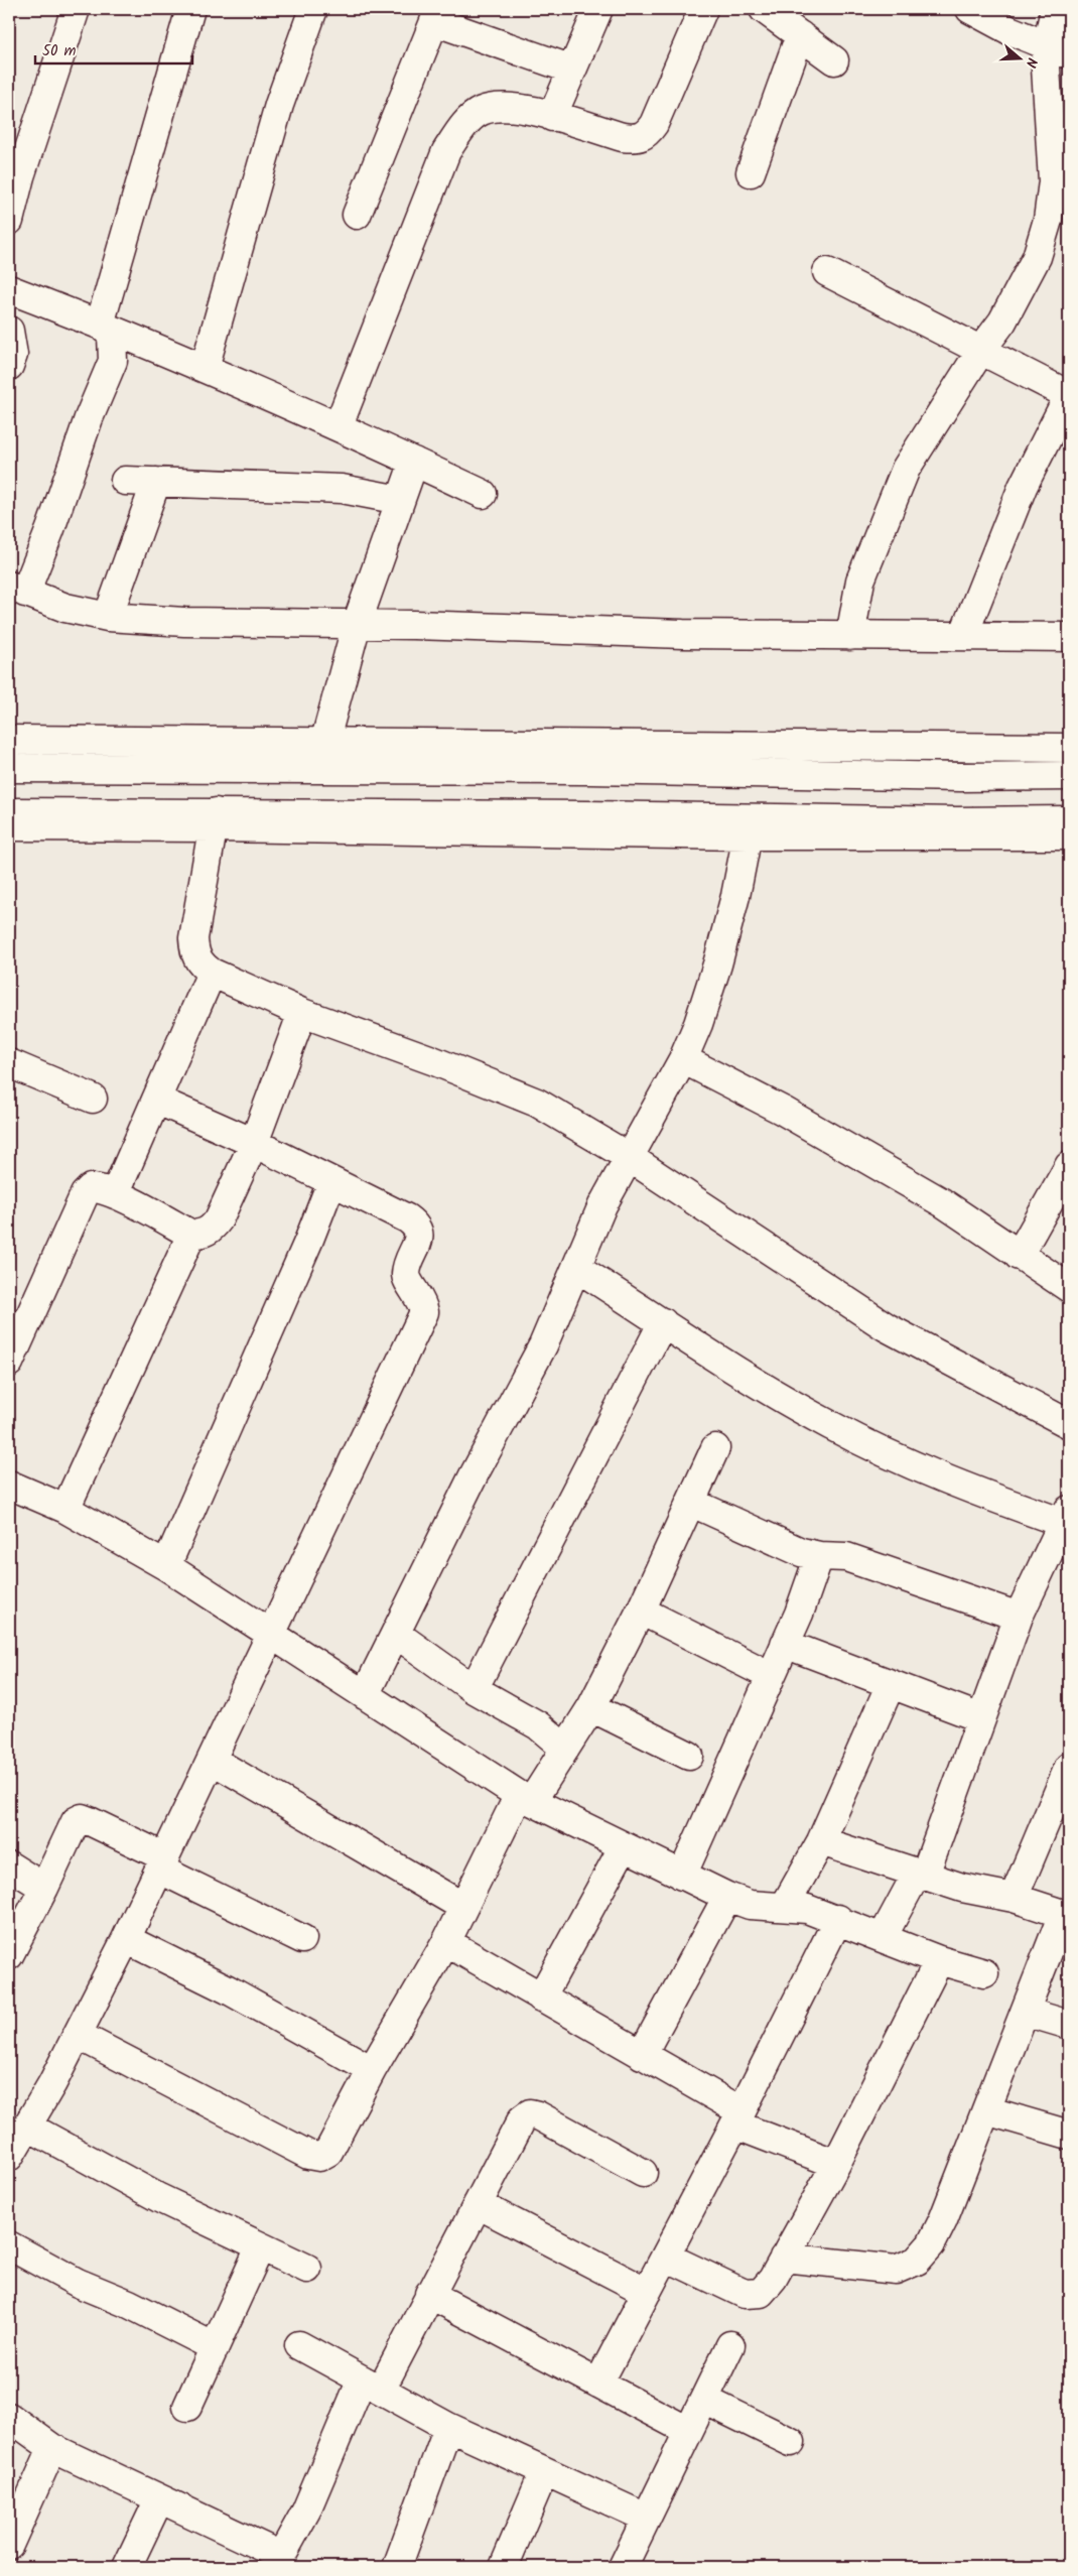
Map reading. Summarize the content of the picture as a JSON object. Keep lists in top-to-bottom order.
{
  "scale_bar": "50 m",
  "north": "right"
}
